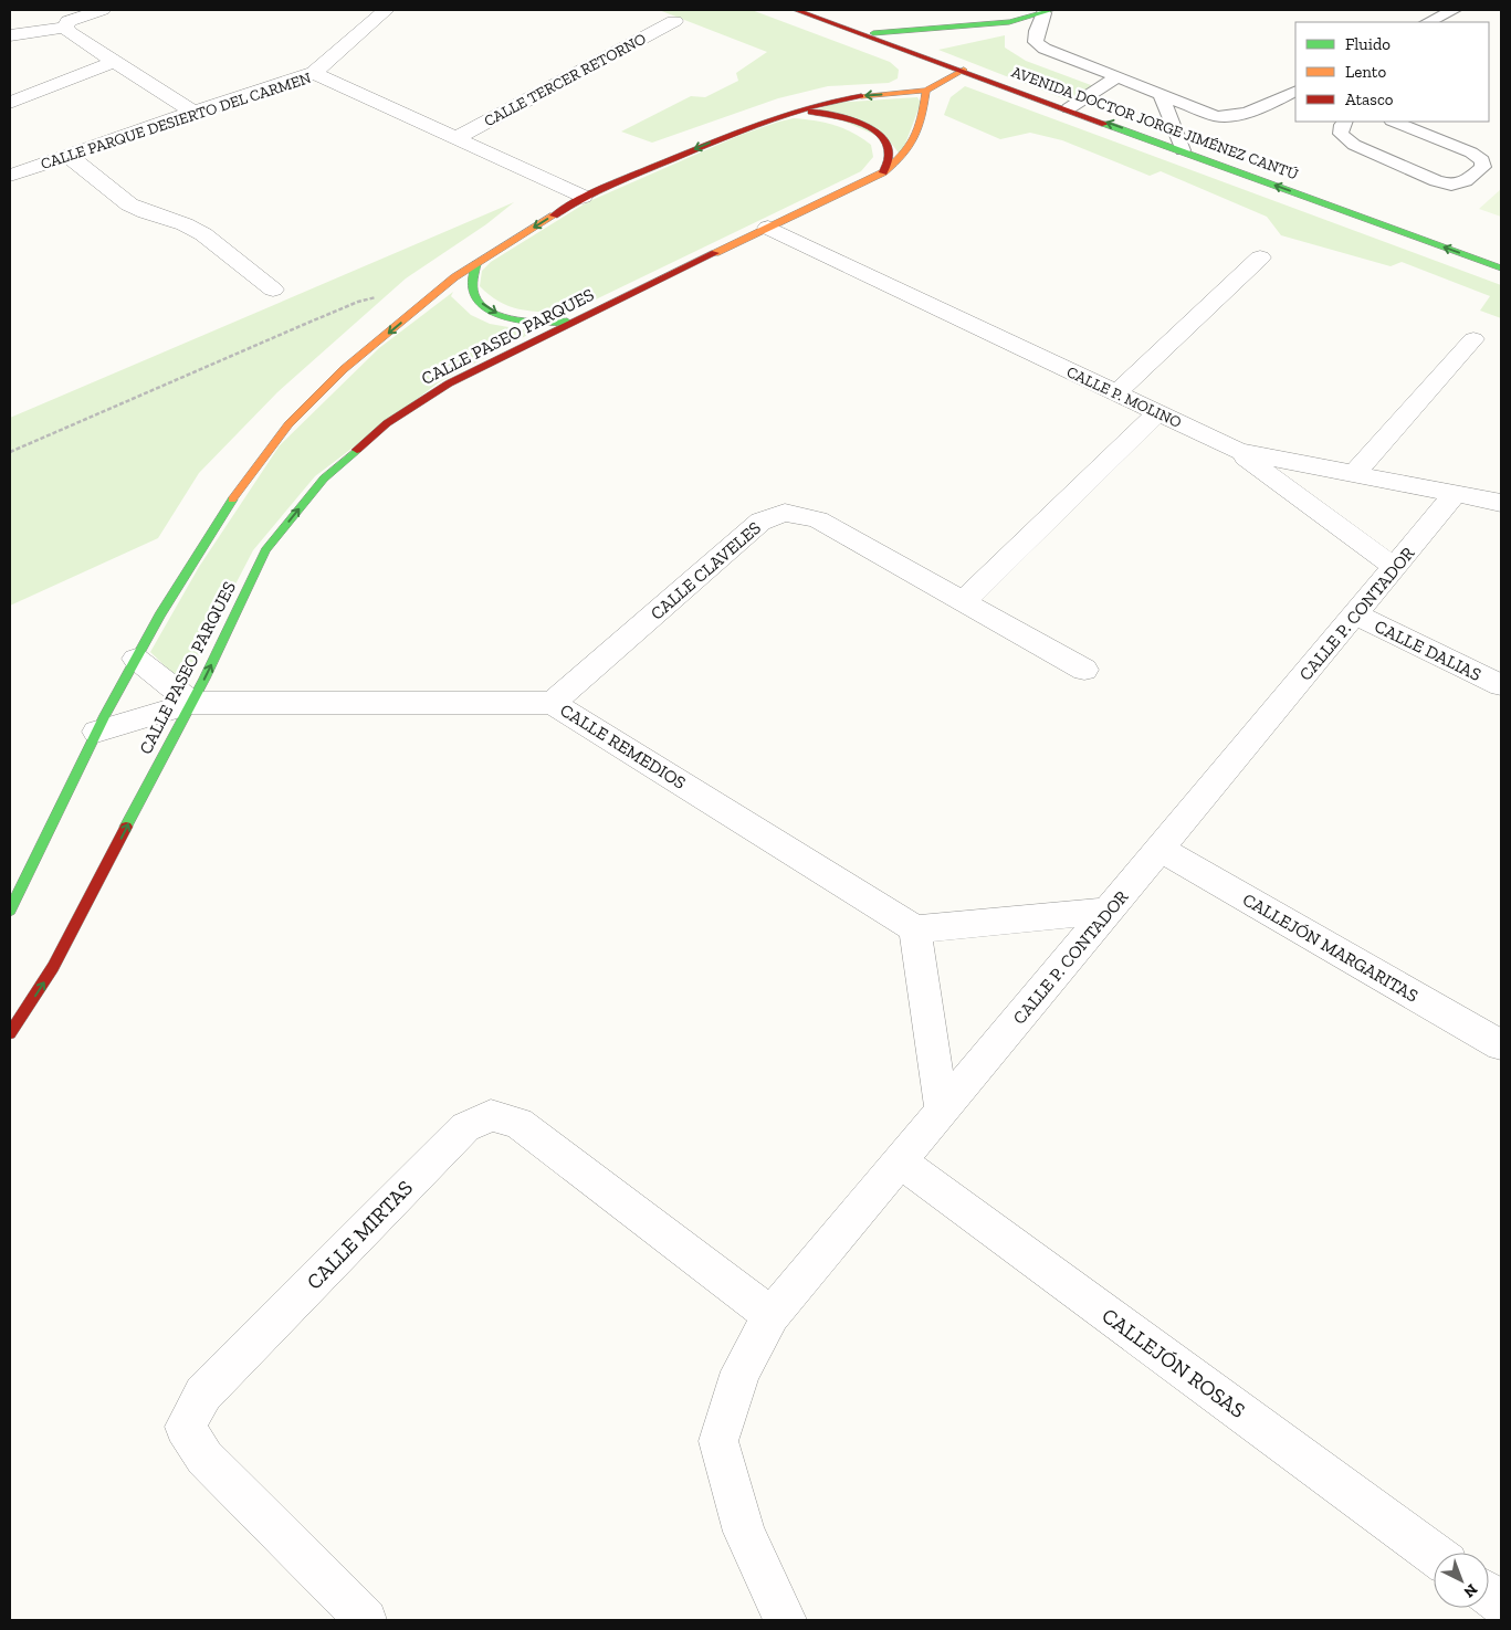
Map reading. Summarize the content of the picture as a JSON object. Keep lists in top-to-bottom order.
{
  "streets": {
    "street": [
      "CALLE TERCER RETORNO",
      "CALLE PARQUE DESIERTO DEL CARMEN",
      "AVENIDA DOCTOR JORGE JIMÉNEZ CANTÚ",
      "CALLE PASEO PARQUES",
      "CALLE P. MOLINO",
      "CALLE CLAVELES",
      "CALLE P. CONTADOR",
      "CALLE DALIAS",
      "CALLE REMEDIOS",
      "CALLEJÓN MARGARITAS",
      "CALLE MIRTAS",
      "CALLEJÓN ROSAS"
    ]
  },
  "crossings": [
    ["CALLE TERCER RETORNO", "CALLE PARQUE DESIERTO DEL CARMEN"],
    ["CALLE PASEO PARQUES", "CALLE P. MOLINO"],
    ["CALLE PASEO PARQUES", "CALLE REMEDIOS"],
    ["CALLE P. MOLINO", "CALLE P. CONTADOR"],
    ["CALLE CLAVELES", "CALLE REMEDIOS"],
    ["CALLE P. CONTADOR", "CALLE DALIAS"],
    ["CALLE P. CONTADOR", "CALLEJÓN MARGARITAS"],
    ["CALLE P. CONTADOR", "CALLE MIRTAS"],
    ["CALLE P. CONTADOR", "CALLEJÓN ROSAS"]
  ],
  "one_way": ["AVENIDA DOCTOR JORGE JIMÉNEZ CANTÚ"],
  "legend": ["Fluido", "Lento", "Atasco"],
  "north": "bottom right"
}
